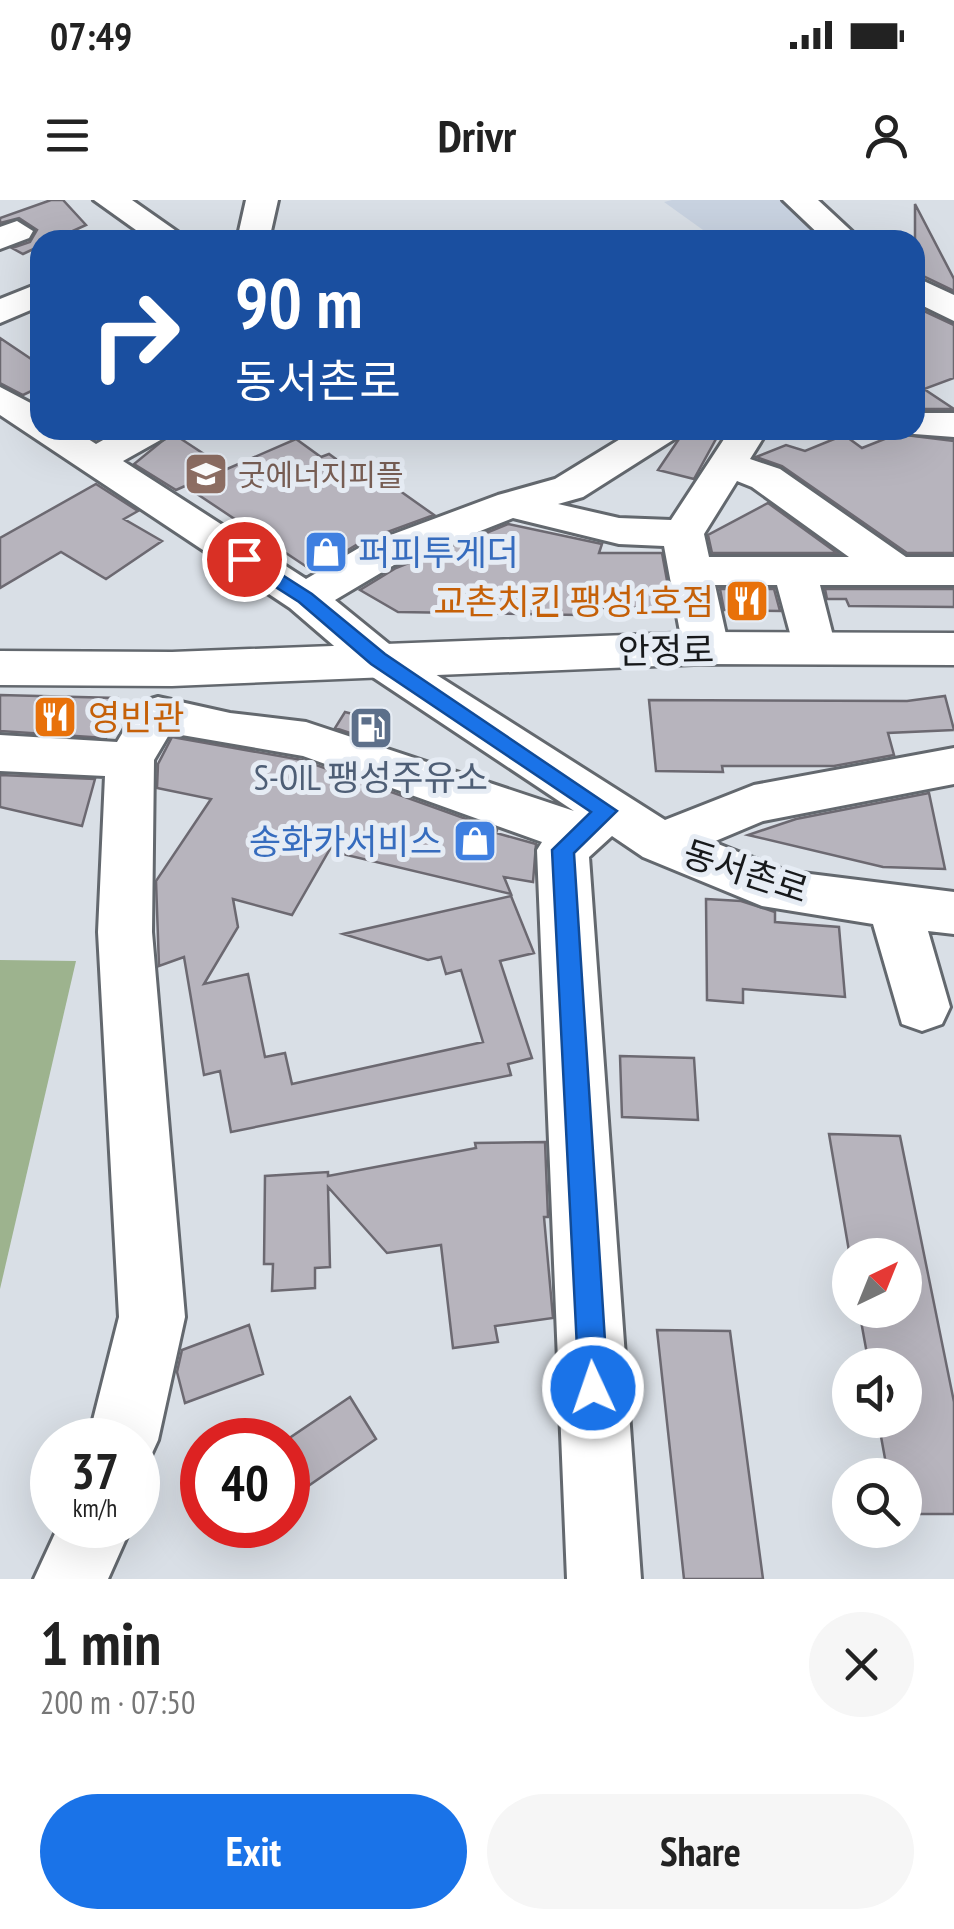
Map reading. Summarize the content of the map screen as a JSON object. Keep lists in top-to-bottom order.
{
  "streets": {
    "main road": ["안정로"],
    "street": ["동서촌로"]
  },
  "crossings": [
    ["안정로", "동서촌로"]
  ],
  "places": {
    "school or university": ["굿에너지피플"],
    "shop": ["퍼피투게더", "송화카서비스"],
    "restaurant": ["교촌치킨 팽성1호점", "영빈관"],
    "fuel station": ["S-OIL 팽성주유소"]
  },
  "north": "top right",
  "page": {
    "status": "07:49",
    "header": "Drivr",
    "turn": ["90 m", "동서촌로"],
    "speed": "37 km/h",
    "limit": "40",
    "heading": ["1 min", "200 m · 07:50"],
    "buttons": ["Exit", "Share"]
  }
}
